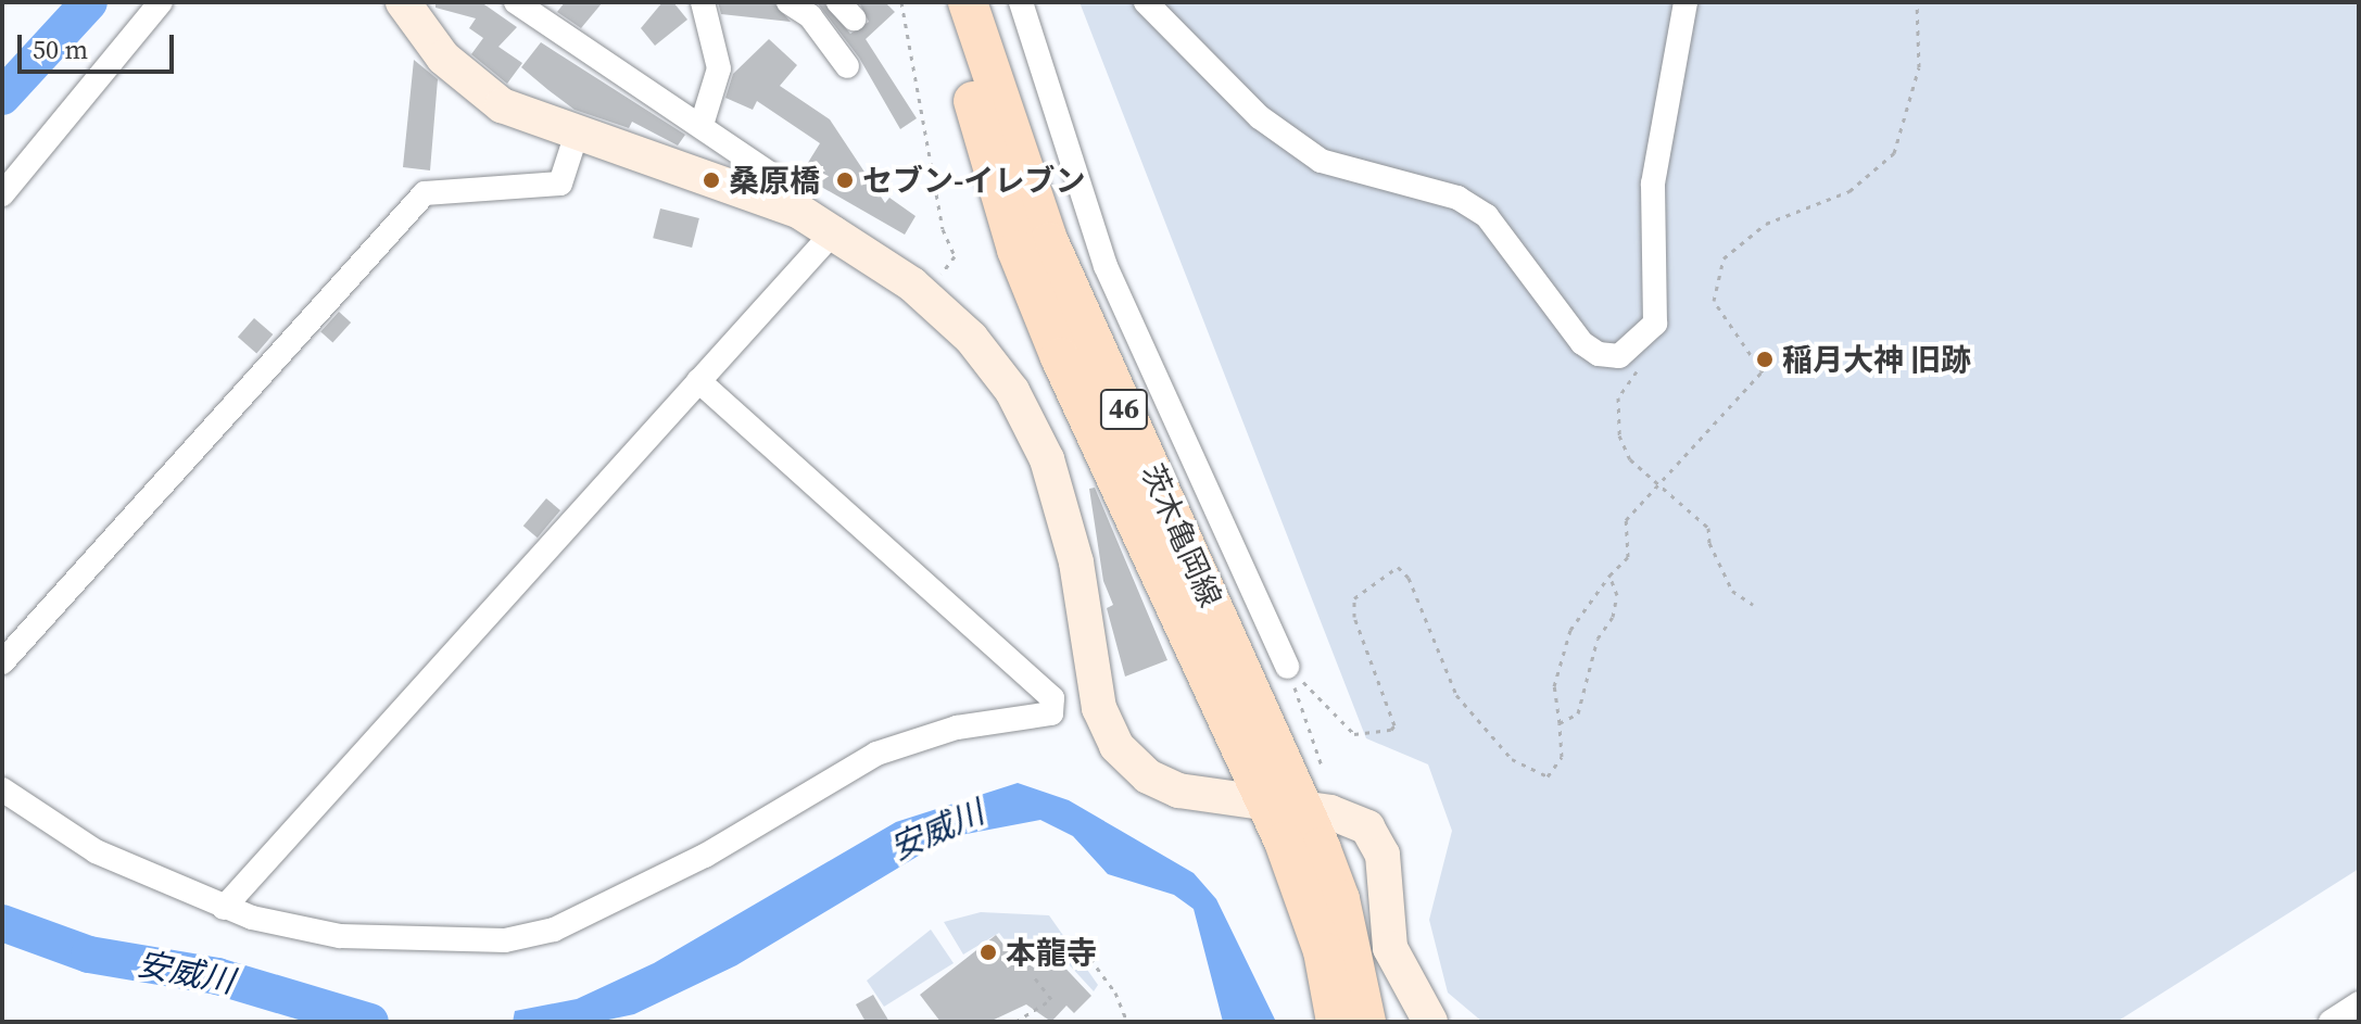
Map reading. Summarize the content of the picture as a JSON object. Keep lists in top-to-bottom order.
{
  "streets": {
    "main road": ["46", "茨木亀岡線"]
  },
  "water": ["安威川"],
  "places": [
    "桑原橋",
    "セブン-イレブン",
    "稲月大神 旧跡",
    "本龍寺"
  ],
  "scale_bar": "50 m"
}
